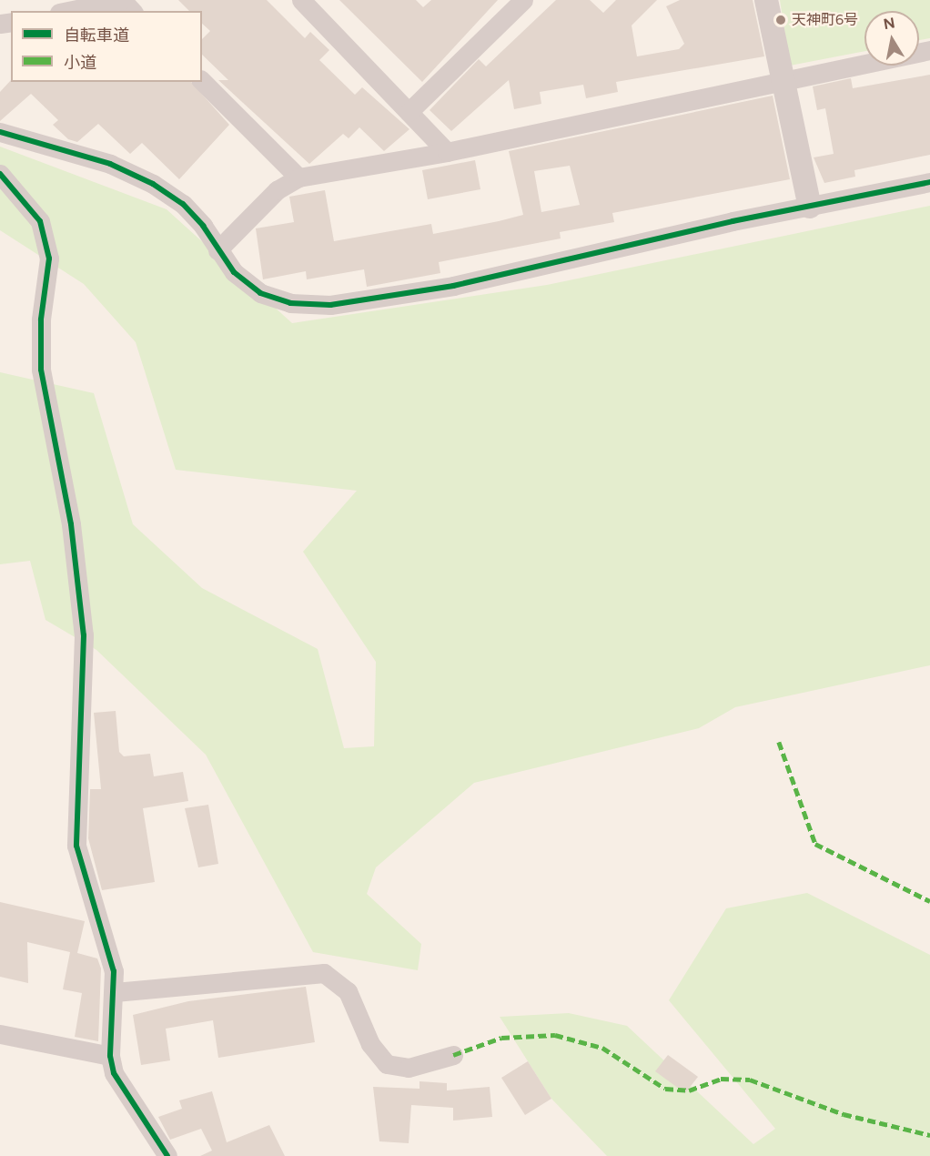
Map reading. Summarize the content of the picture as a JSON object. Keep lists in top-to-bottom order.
{
  "places": ["天神町6号"],
  "legend": ["自転車道", "小道"],
  "north": "top"
}
